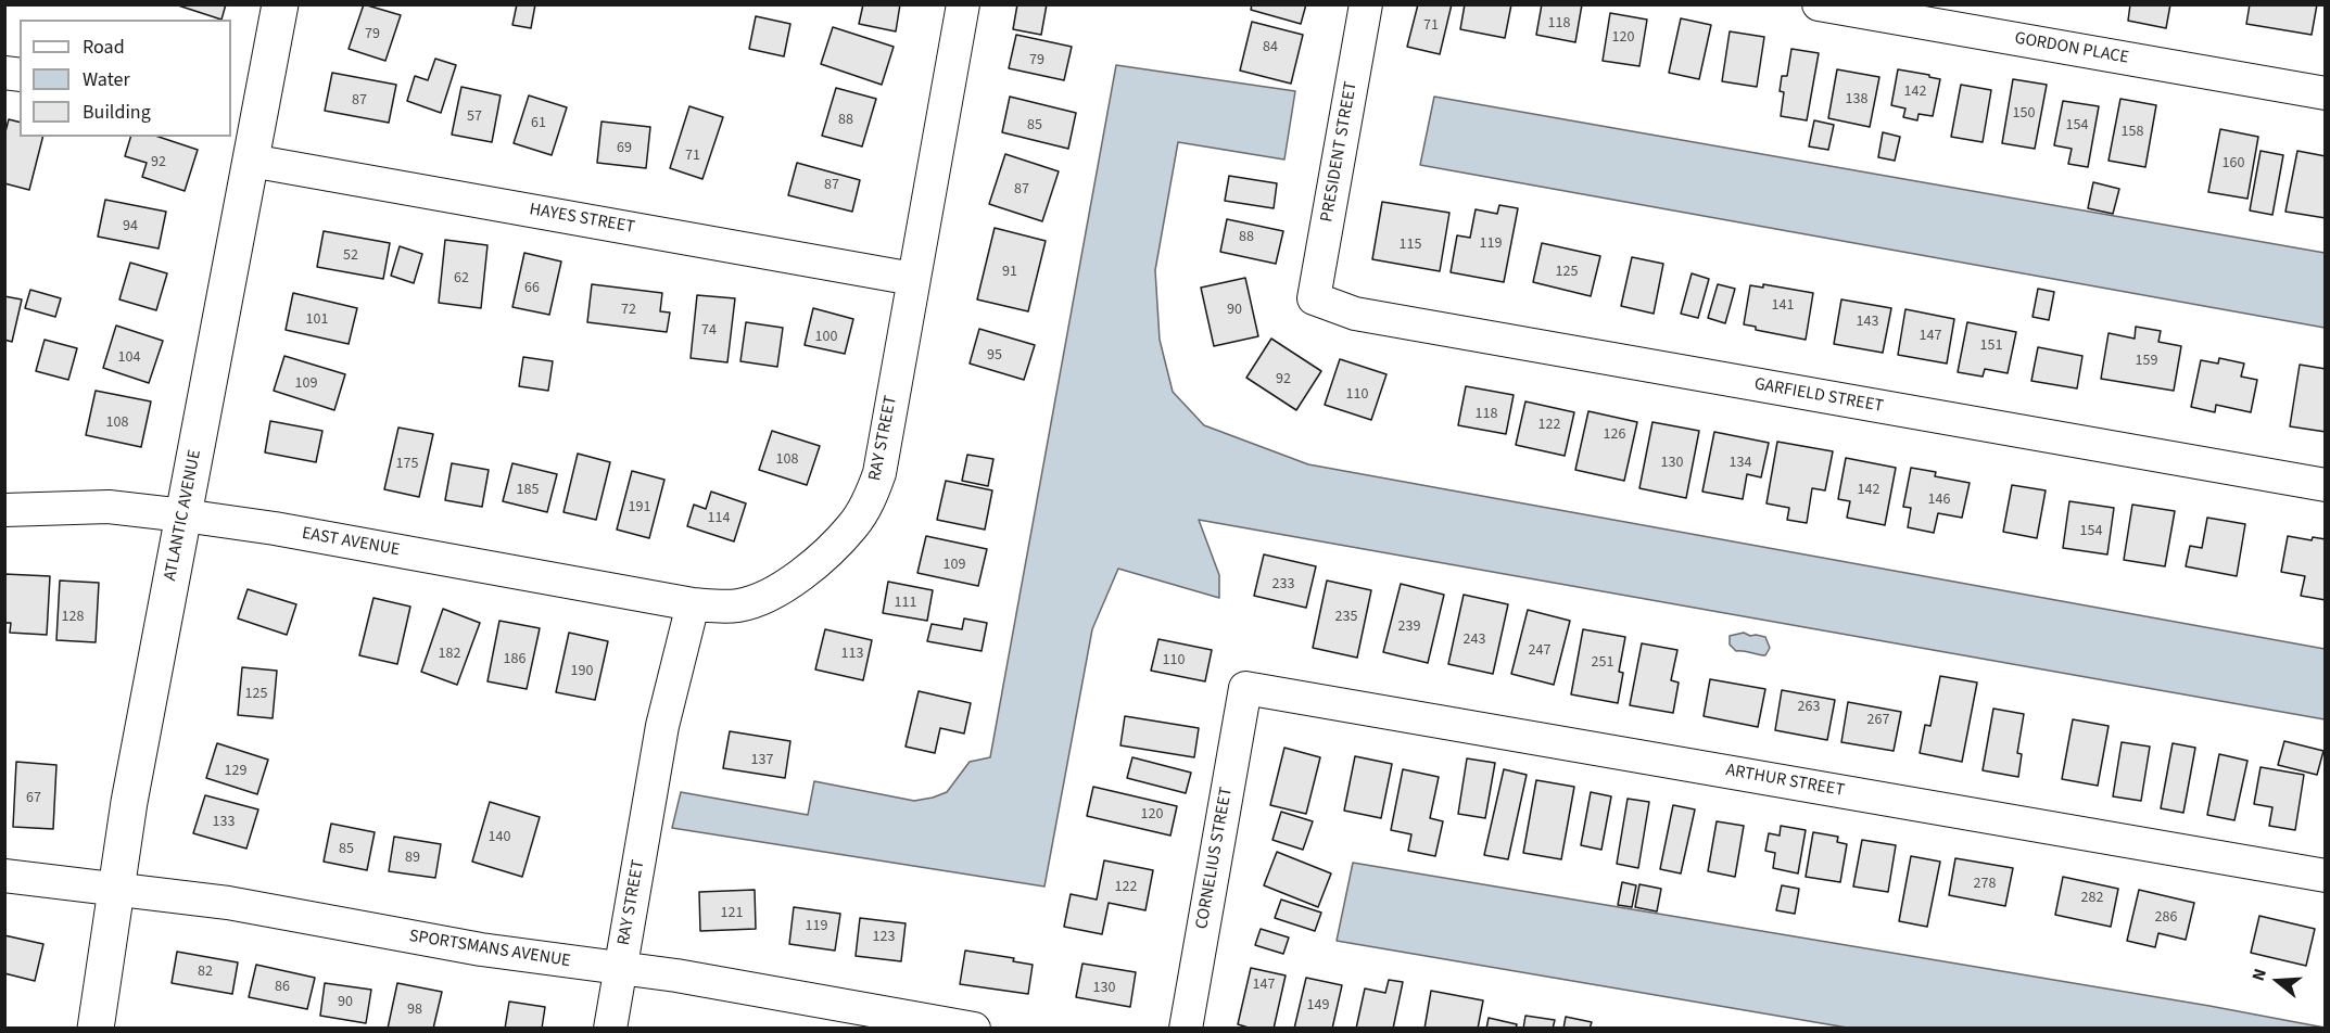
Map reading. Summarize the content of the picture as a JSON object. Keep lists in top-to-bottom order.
{
  "streets": {
    "main road": ["ATLANTIC AVENUE"],
    "street": [
      "GORDON PLACE",
      "PRESIDENT STREET",
      "HAYES STREET",
      "GARFIELD STREET",
      "RAY STREET",
      "EAST AVENUE",
      "ARTHUR STREET",
      "CORNELIUS STREET",
      "SPORTSMANS AVENUE"
    ]
  },
  "crossings": [
    ["PRESIDENT STREET", "GARFIELD STREET"],
    ["HAYES STREET", "RAY STREET"],
    ["HAYES STREET", "ATLANTIC AVENUE"],
    ["RAY STREET", "EAST AVENUE"],
    ["RAY STREET", "SPORTSMANS AVENUE"],
    ["ATLANTIC AVENUE", "EAST AVENUE"],
    ["ATLANTIC AVENUE", "SPORTSMANS AVENUE"],
    ["ARTHUR STREET", "CORNELIUS STREET"]
  ],
  "house_numbers": [
    "118",
    "71",
    "79",
    "120",
    "84",
    "79",
    "142",
    "138",
    "87",
    "150",
    "57",
    "88",
    "61",
    "85",
    "154",
    "158",
    "69",
    "71",
    "92",
    "160",
    "87",
    "87",
    "94",
    "88",
    "119",
    "115",
    "52",
    "91",
    "125",
    "62",
    "66",
    "141",
    "72",
    "90",
    "101",
    "143",
    "74",
    "147",
    "100",
    "151",
    "95",
    "104",
    "159",
    "92",
    "109",
    "110",
    "118",
    "108",
    "122",
    "126",
    "108",
    "130",
    "134",
    "175",
    "185",
    "142",
    "146",
    "191",
    "114",
    "154",
    "109",
    "233",
    "111",
    "128",
    "235",
    "239",
    "243",
    "247",
    "182",
    "113",
    "186",
    "110",
    "251",
    "190",
    "125",
    "263",
    "267",
    "137",
    "129",
    "67",
    "120",
    "133",
    "140",
    "85",
    "89",
    "278",
    "122",
    "282",
    "121",
    "286",
    "119",
    "123",
    "82",
    "147",
    "86",
    "130",
    "90",
    "149",
    "98"
  ],
  "legend": ["Road", "Water", "Building"],
  "north": "left"
}
